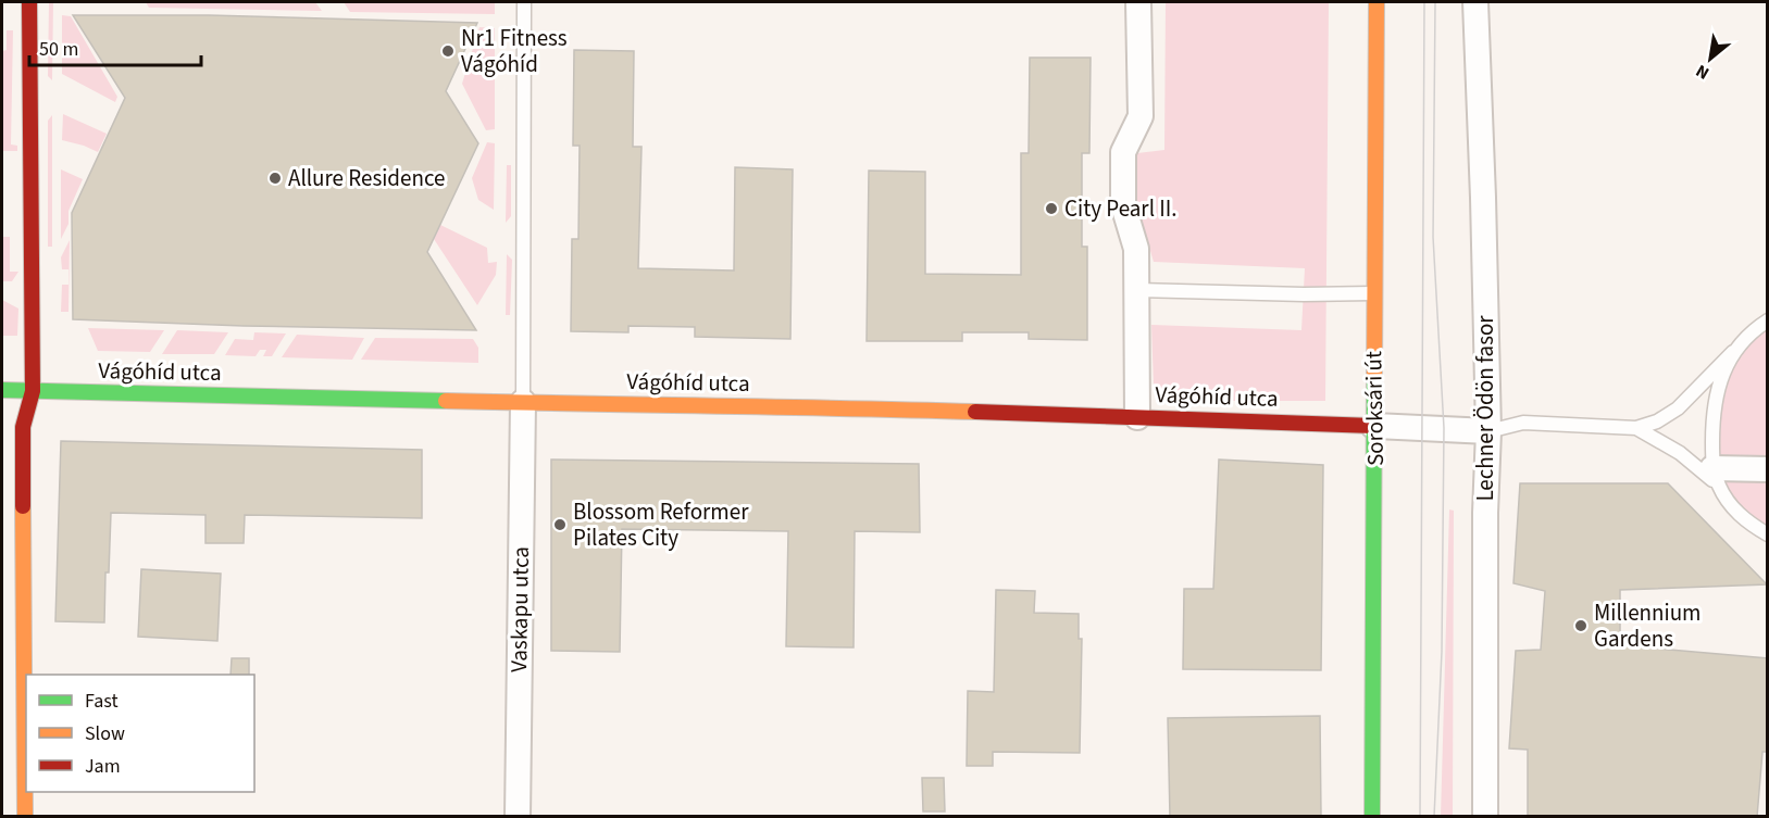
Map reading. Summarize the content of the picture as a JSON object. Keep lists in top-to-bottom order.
{
  "streets": {
    "street": [
      "Vágóhíd utca",
      "Soroksári út",
      "Lechner Ödön fasor",
      "Vaskapu utca"
    ]
  },
  "crossings": [
    ["Vágóhíd utca", "Soroksári út"],
    ["Vágóhíd utca", "Vaskapu utca"]
  ],
  "places": [
    "Nr1 Fitness Vágóhíd",
    "Allure Residence",
    "City Pearl II.",
    "Blossom Reformer Pilates City",
    "Millennium Gardens"
  ],
  "legend": ["Fast", "Slow", "Jam"],
  "scale_bar": "50 m",
  "north": "bottom left"
}
